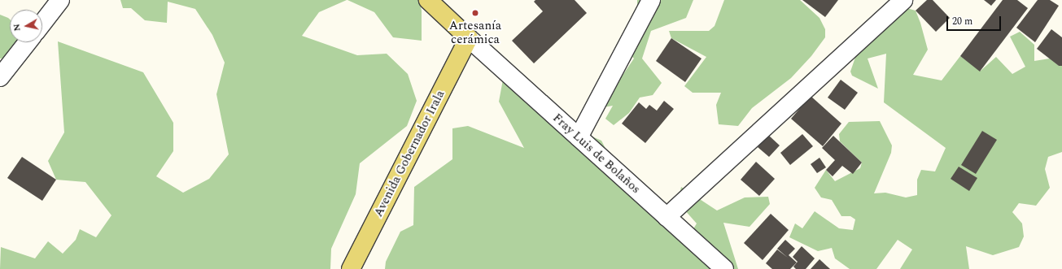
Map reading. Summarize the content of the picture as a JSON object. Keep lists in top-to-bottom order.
{
  "streets": {
    "main road": ["Avenida Gobernador Irala"],
    "street": ["Fray Luis de Bolaños"]
  },
  "crossings": [
    ["Avenida Gobernador Irala", "Fray Luis de Bolaños"]
  ],
  "places": ["Artesanía cerámica"],
  "scale_bar": "20 m",
  "north": "left"
}
